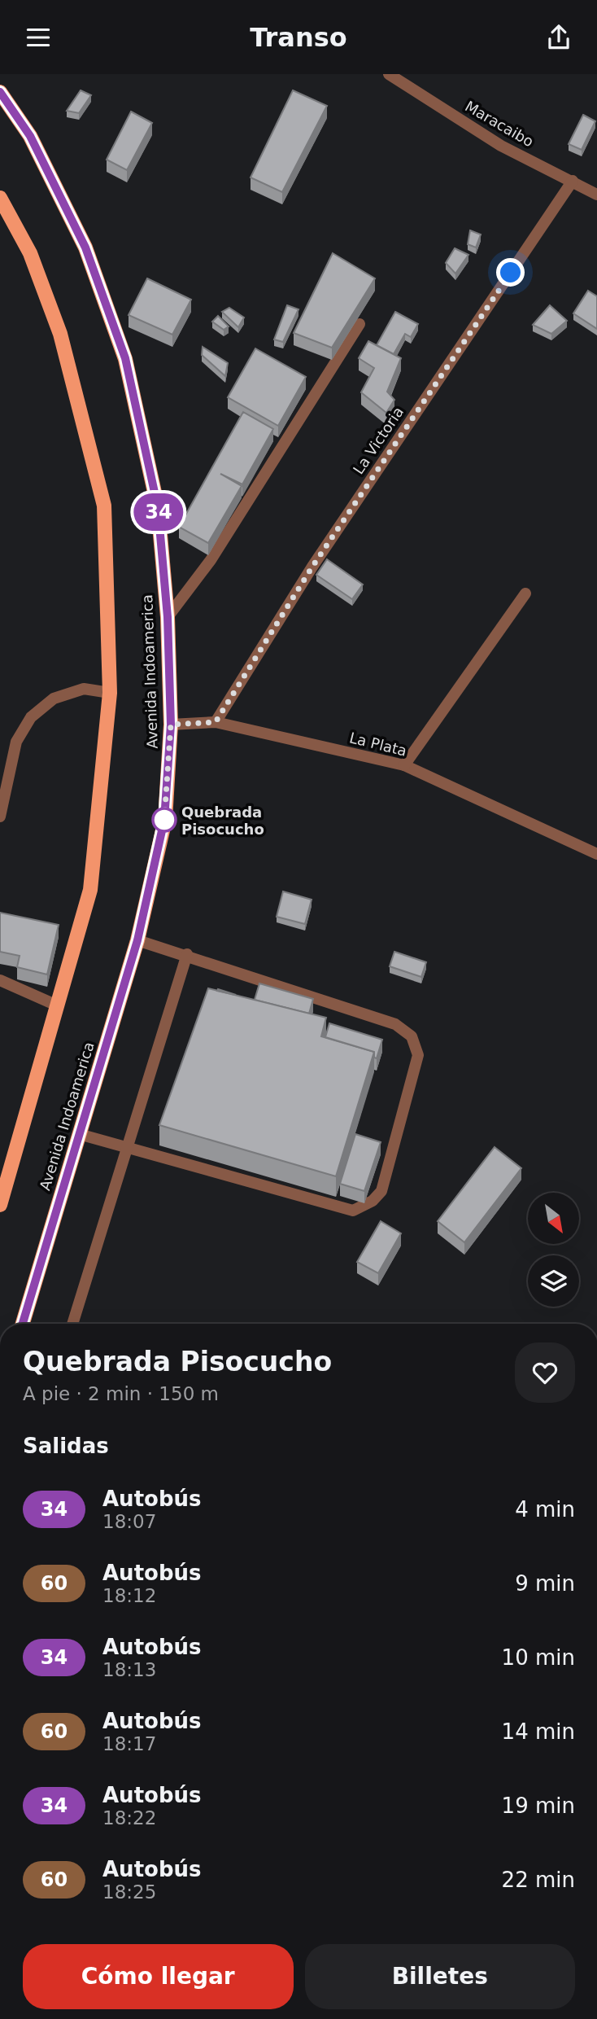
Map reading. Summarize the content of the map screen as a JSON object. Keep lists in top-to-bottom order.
{
  "streets": {
    "main road": ["Avenida Indoamerica"],
    "street": ["Maracaibo", "La Victoria", "La Plata"]
  },
  "crossings": [
    ["Maracaibo", "La Victoria"],
    ["La Victoria", "La Plata"],
    ["Avenida Indoamerica", "La Plata"]
  ],
  "places": ["Quebrada Pisocucho"],
  "lines": ["bus line 34"],
  "north": "bottom right",
  "page": {
    "header": "Transo",
    "on_map": "34",
    "heading": [
      ["Quebrada Pisocucho", "A pie · 2 min · 150 m"],
      "Salidas"
    ],
    "list": [
      {
        "mark": "34",
        "name": "Autobús",
        "note": "18:07",
        "value": "4 min"
      },
      {
        "mark": "60",
        "name": "Autobús",
        "note": "18:12",
        "value": "9 min"
      },
      {
        "mark": "34",
        "name": "Autobús",
        "note": "18:13",
        "value": "10 min"
      },
      {
        "mark": "60",
        "name": "Autobús",
        "note": "18:17",
        "value": "14 min"
      },
      {
        "mark": "34",
        "name": "Autobús",
        "note": "18:22",
        "value": "19 min"
      },
      {
        "mark": "60",
        "name": "Autobús",
        "note": "18:25",
        "value": "22 min"
      }
    ],
    "buttons": ["Cómo llegar", "Billetes"]
  }
}
